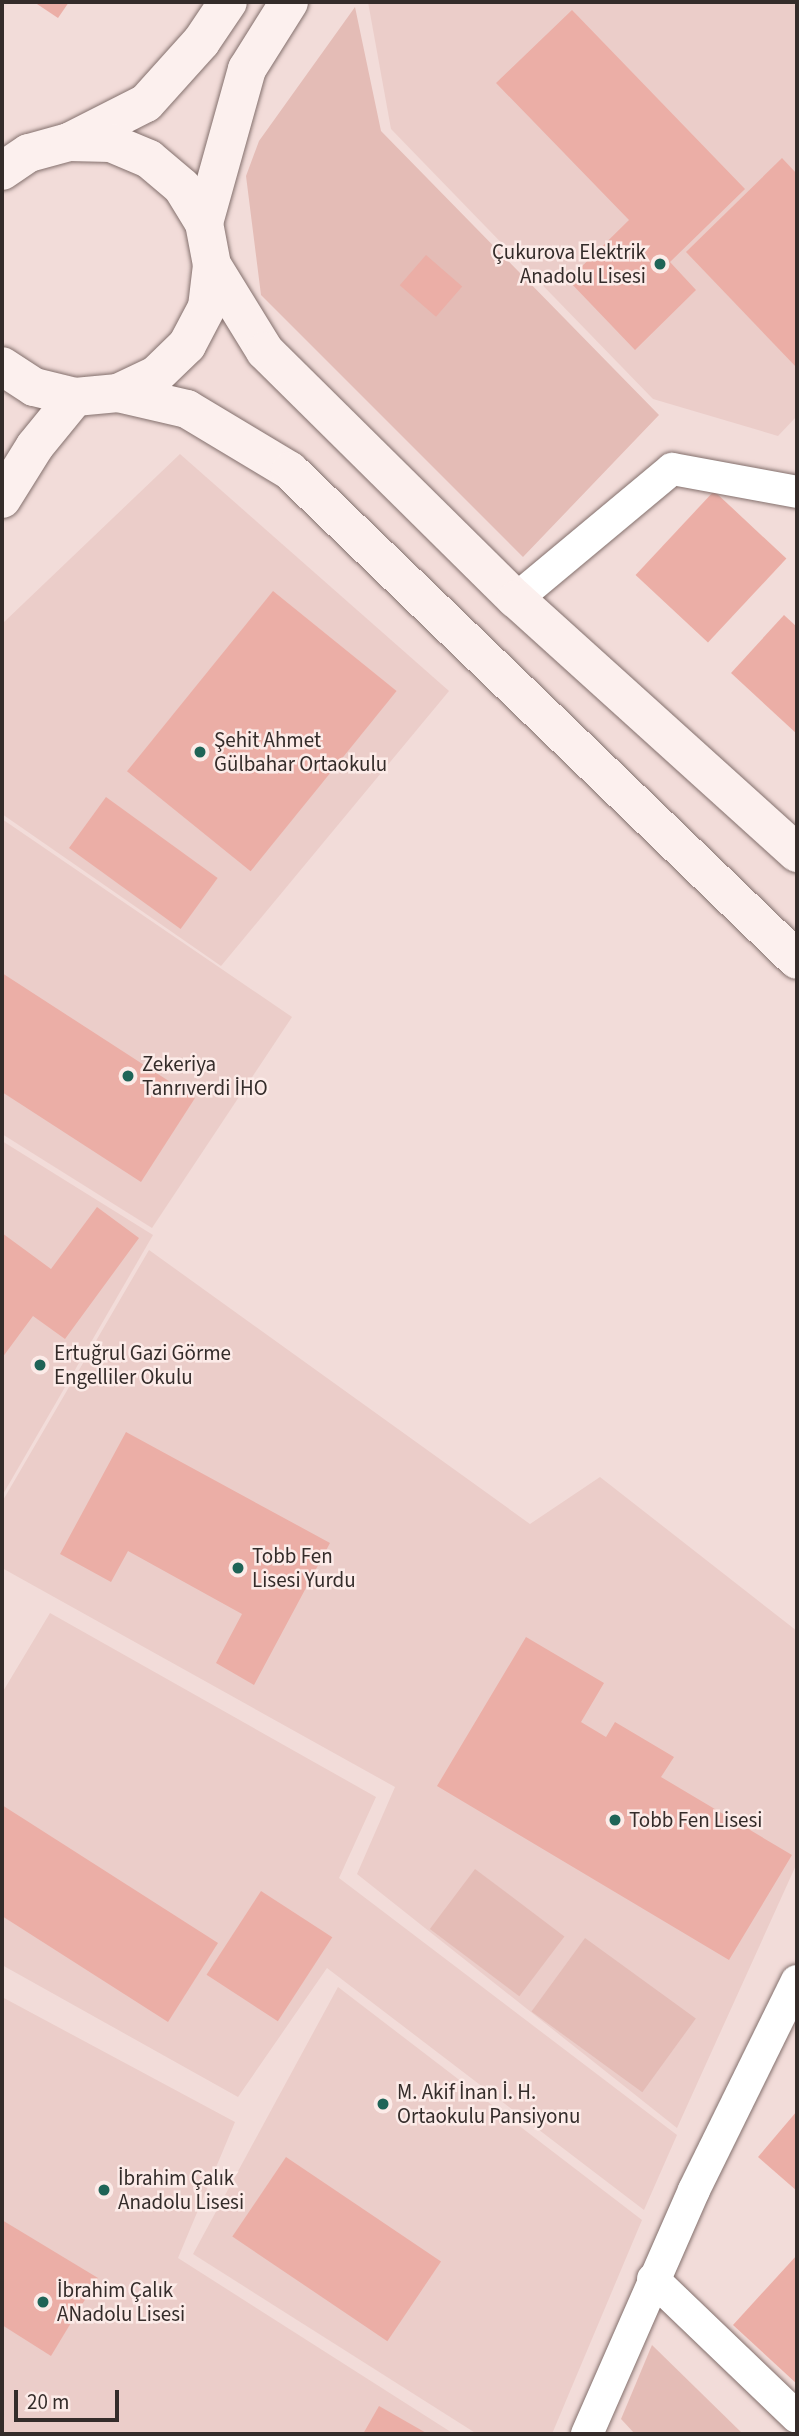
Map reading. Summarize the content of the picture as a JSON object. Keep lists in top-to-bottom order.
{
  "places": [
    "Çukurova Elektrik Anadolu Lisesi",
    "Şehit Ahmet Gülbahar Ortaokulu",
    "Zekeriya Tanrıverdi İHO",
    "Ertuğrul Gazi Görme Engelliler Okulu",
    "Tobb Fen Lisesi Yurdu",
    "Tobb Fen Lisesi",
    "M. Akif İnan İ. H. Ortaokulu Pansiyonu",
    "İbrahim Çalık Anadolu Lisesi",
    "İbrahim Çalık ANadolu Lisesi"
  ],
  "scale_bar": "20 m"
}
